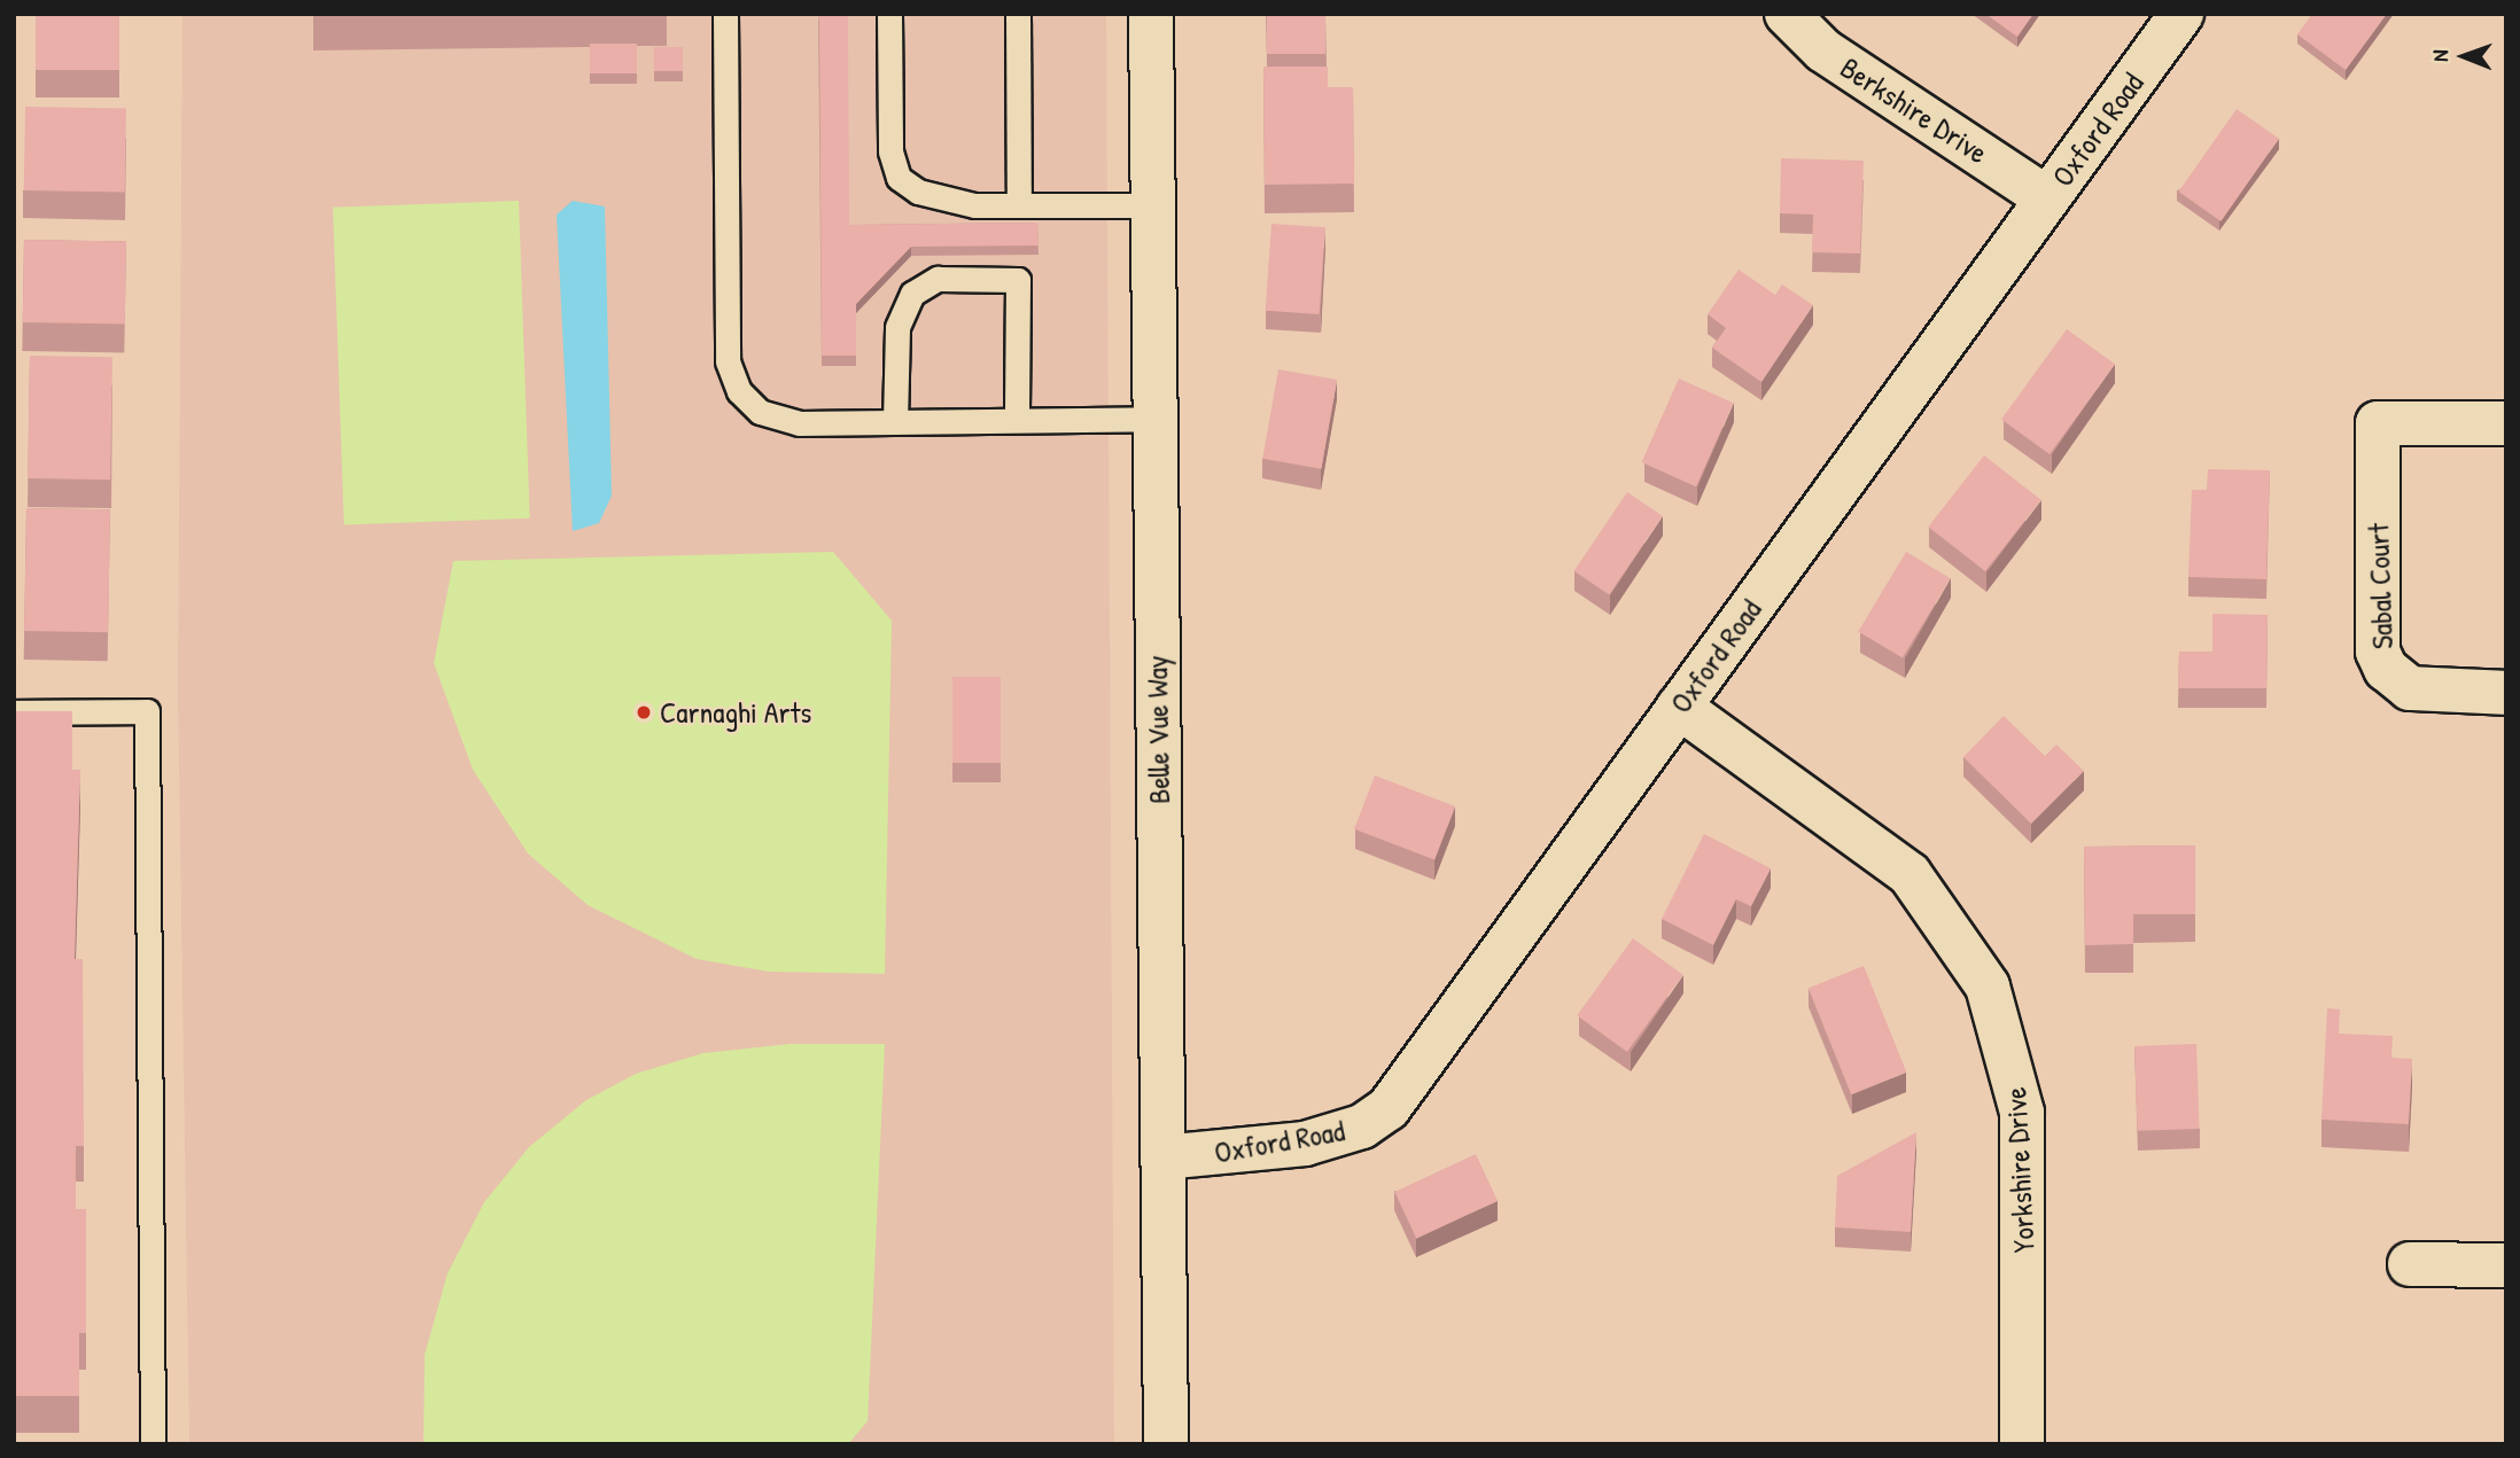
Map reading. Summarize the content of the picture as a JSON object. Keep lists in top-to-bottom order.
{
  "streets": {
    "street": [
      "Berkshire Drive",
      "Oxford Road",
      "Sabal Court",
      "Belle Vue Way",
      "Yorkshire Drive"
    ]
  },
  "crossings": [
    ["Berkshire Drive", "Oxford Road"],
    ["Oxford Road", "Belle Vue Way"],
    ["Oxford Road", "Yorkshire Drive"]
  ],
  "places": ["Carnaghi Arts"],
  "north": "left"
}
